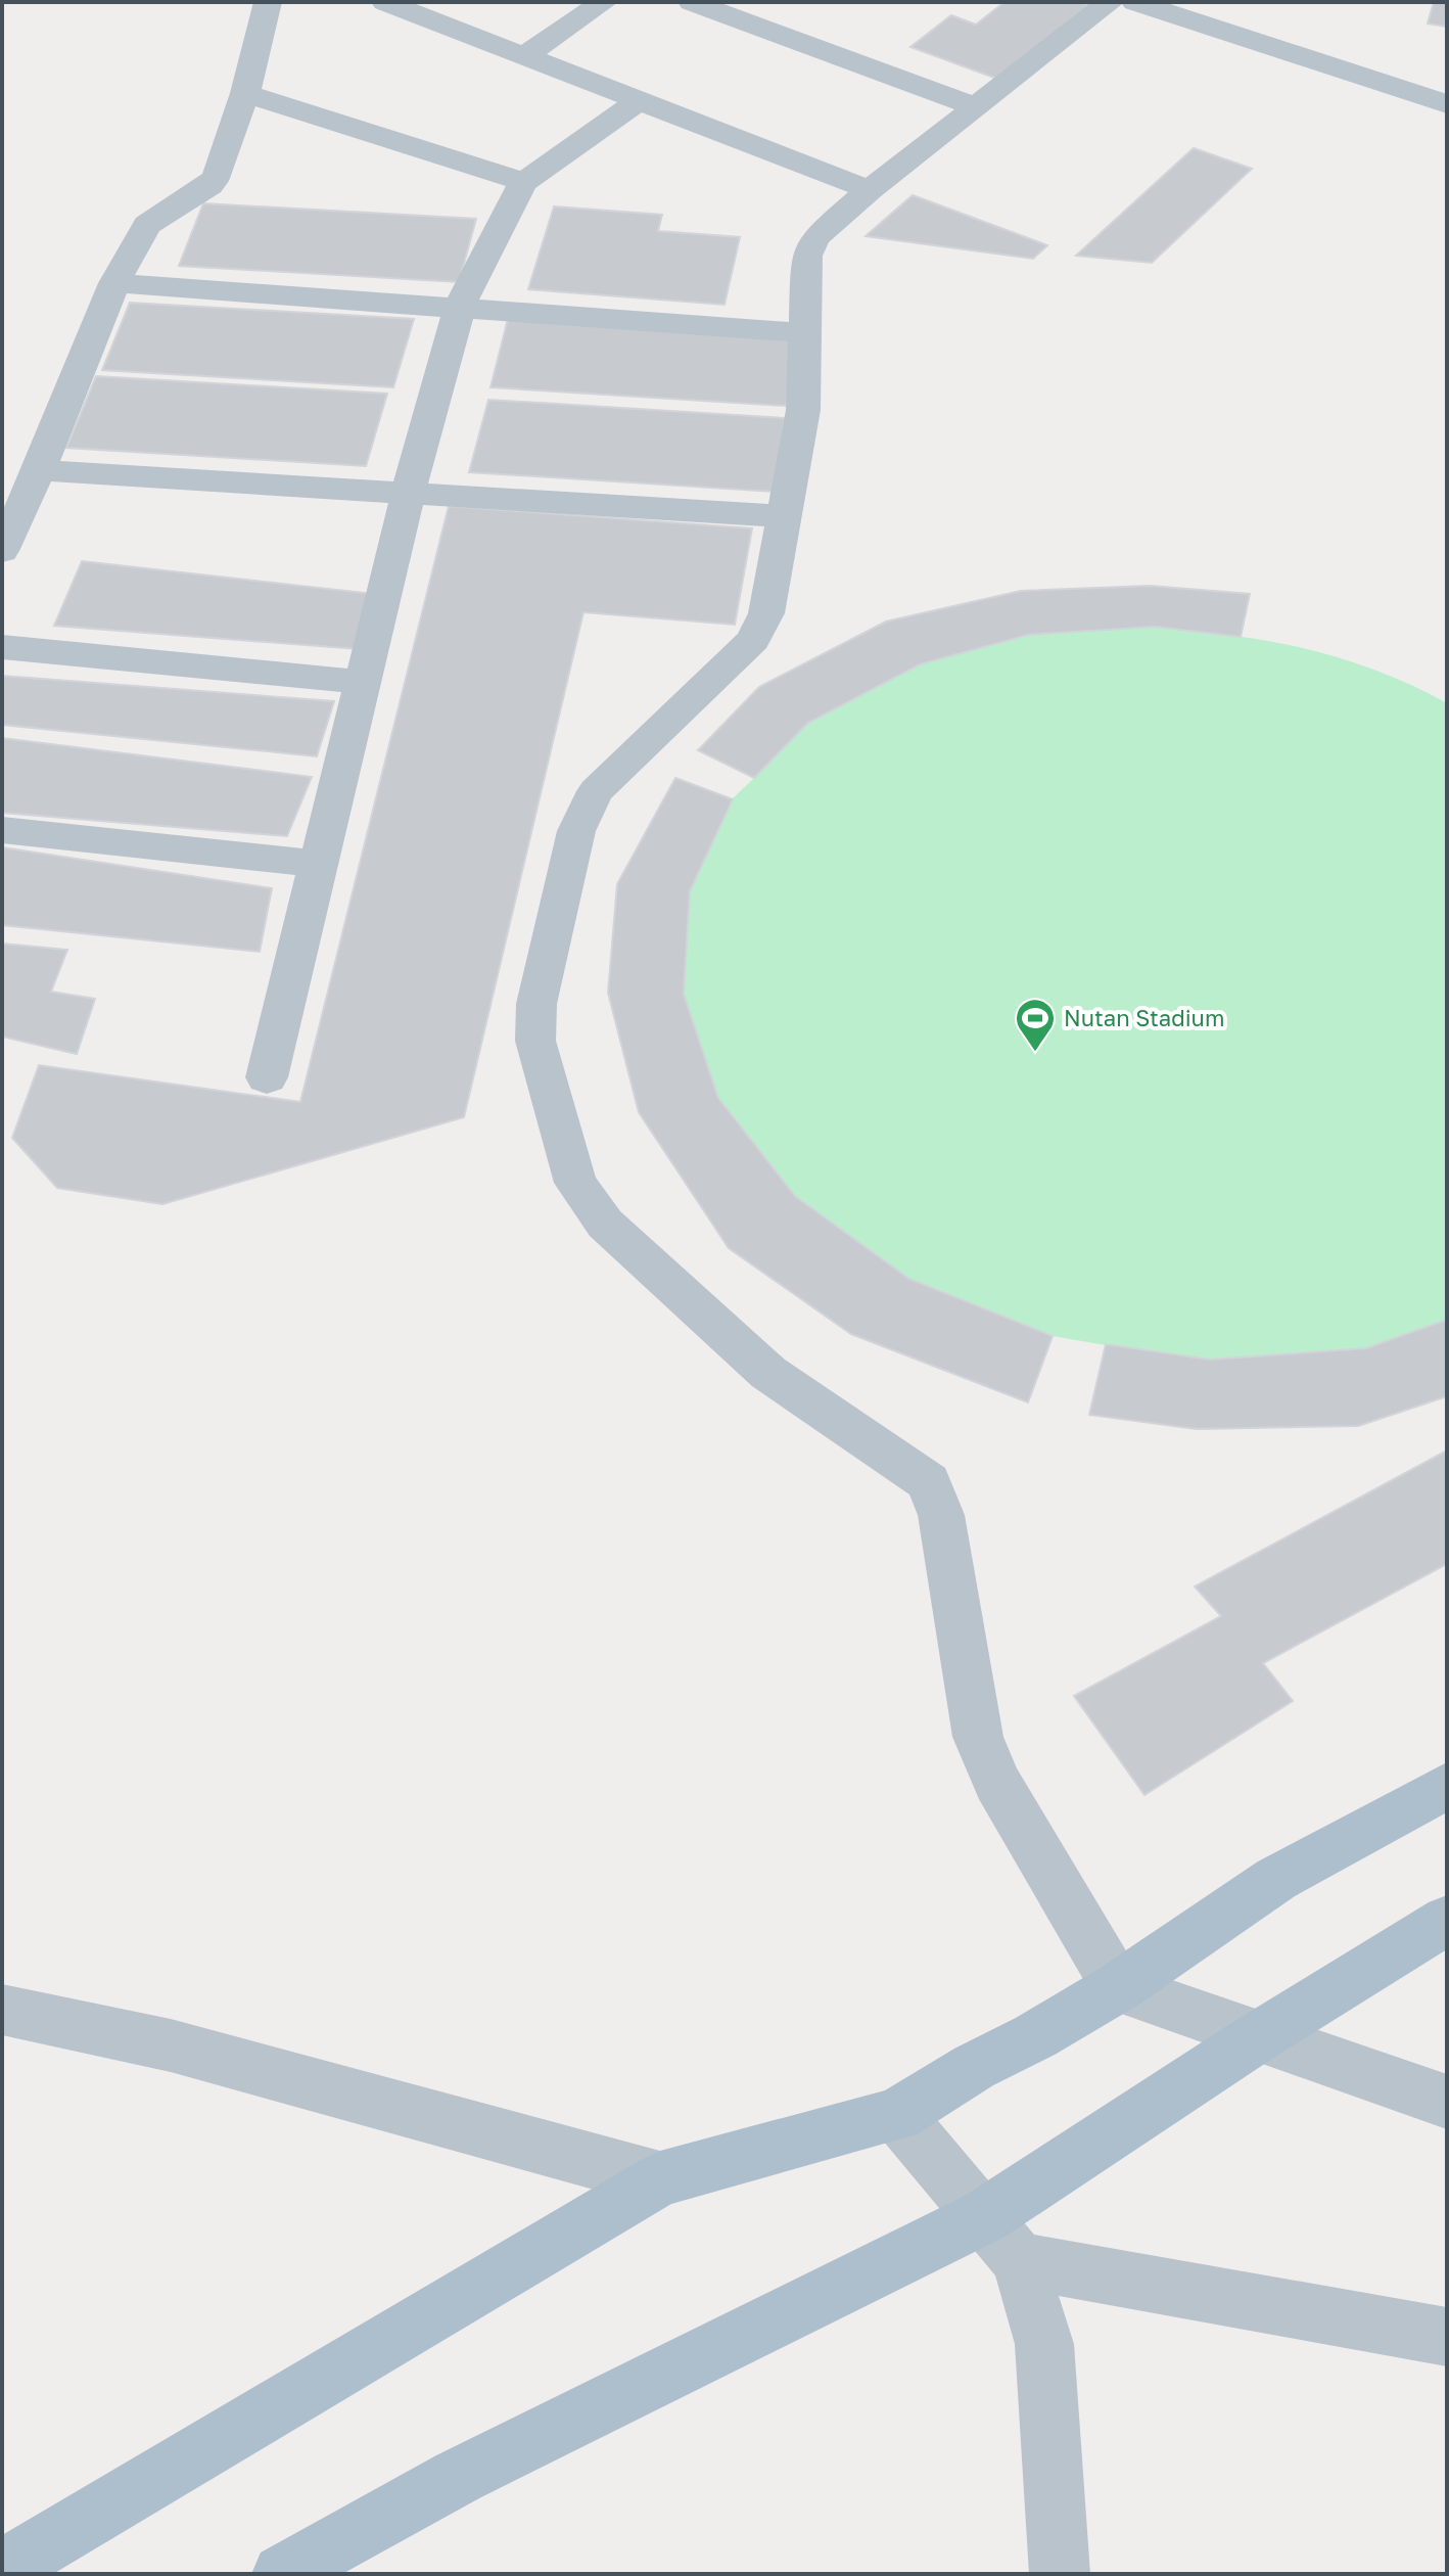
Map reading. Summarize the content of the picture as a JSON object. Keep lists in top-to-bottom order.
{
  "places": {
    "sports": ["Nutan Stadium"]
  }
}
